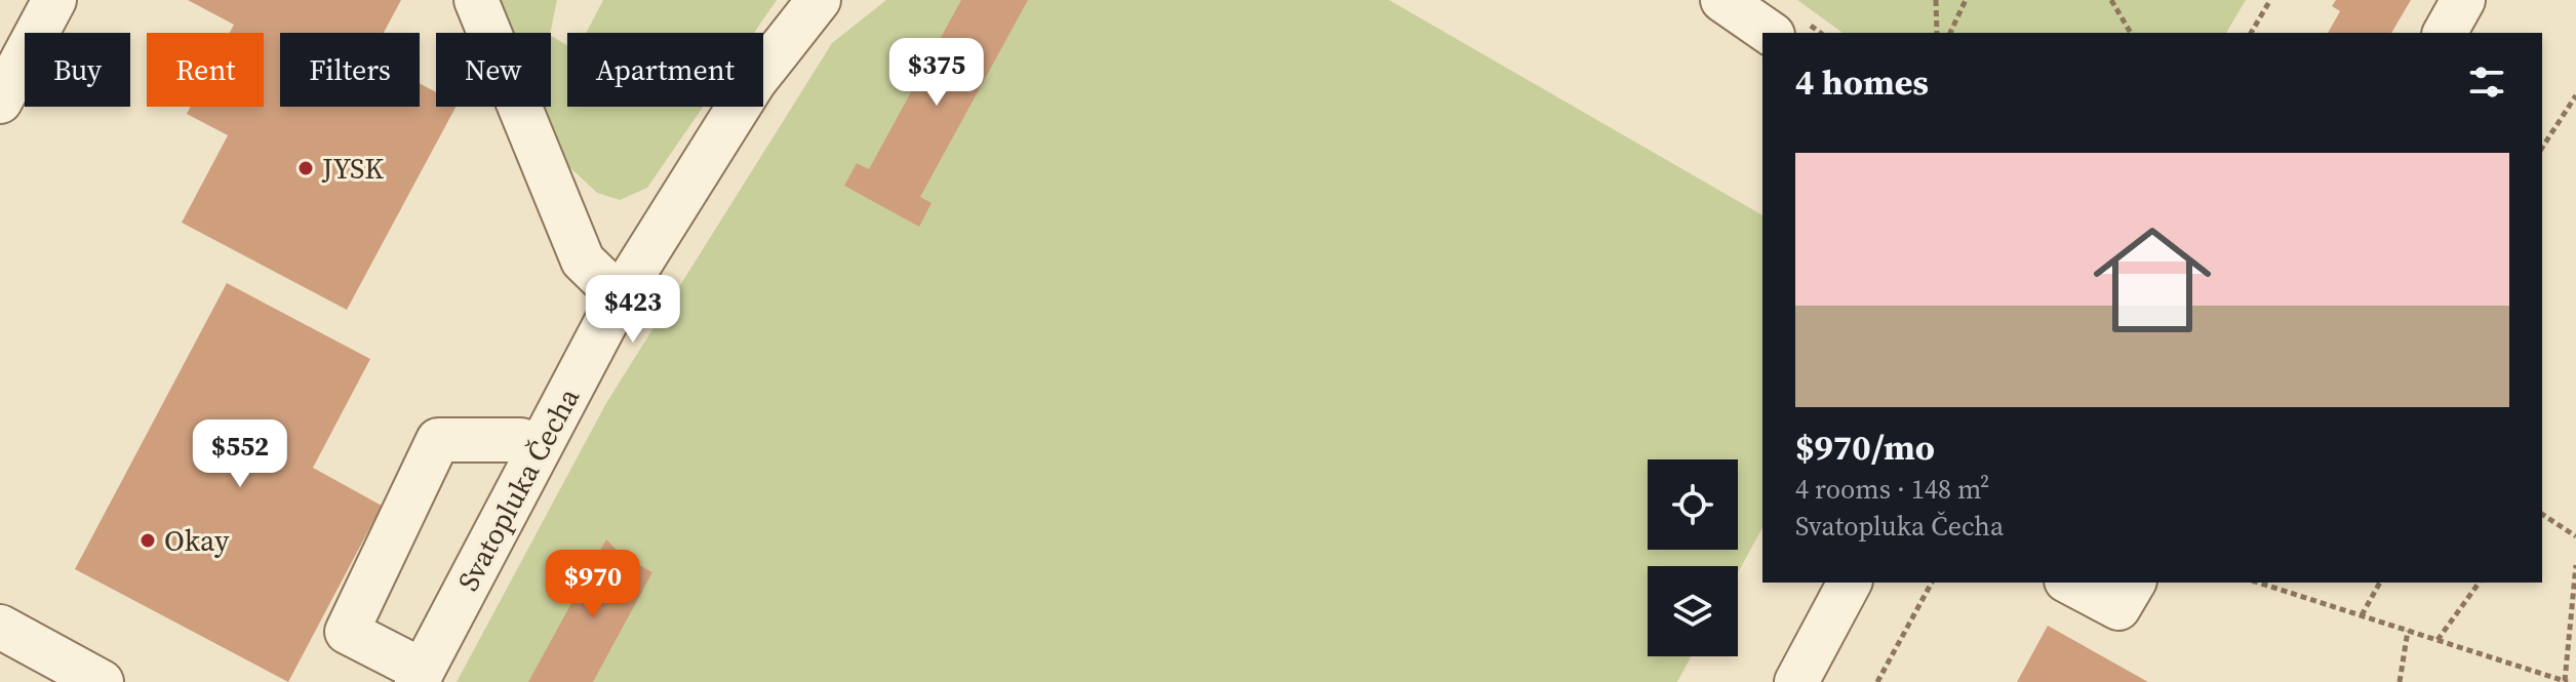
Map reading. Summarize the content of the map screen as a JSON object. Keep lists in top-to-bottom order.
{
  "streets": {
    "street": ["Svatopluka Čecha"]
  },
  "places": ["JYSK", "Okay"],
  "page": {
    "chip": [
      "Buy",
      "Rent",
      "Filters",
      "New",
      "Apartment"
    ],
    "heading": "4 homes",
    "price": [
      "$375",
      "$423",
      "$552",
      "$970"
    ],
    "list": [
      {
        "name": "$970/mo",
        "note": "4 rooms · 148 m² · Svatopluka Čecha"
      }
    ]
  }
}
